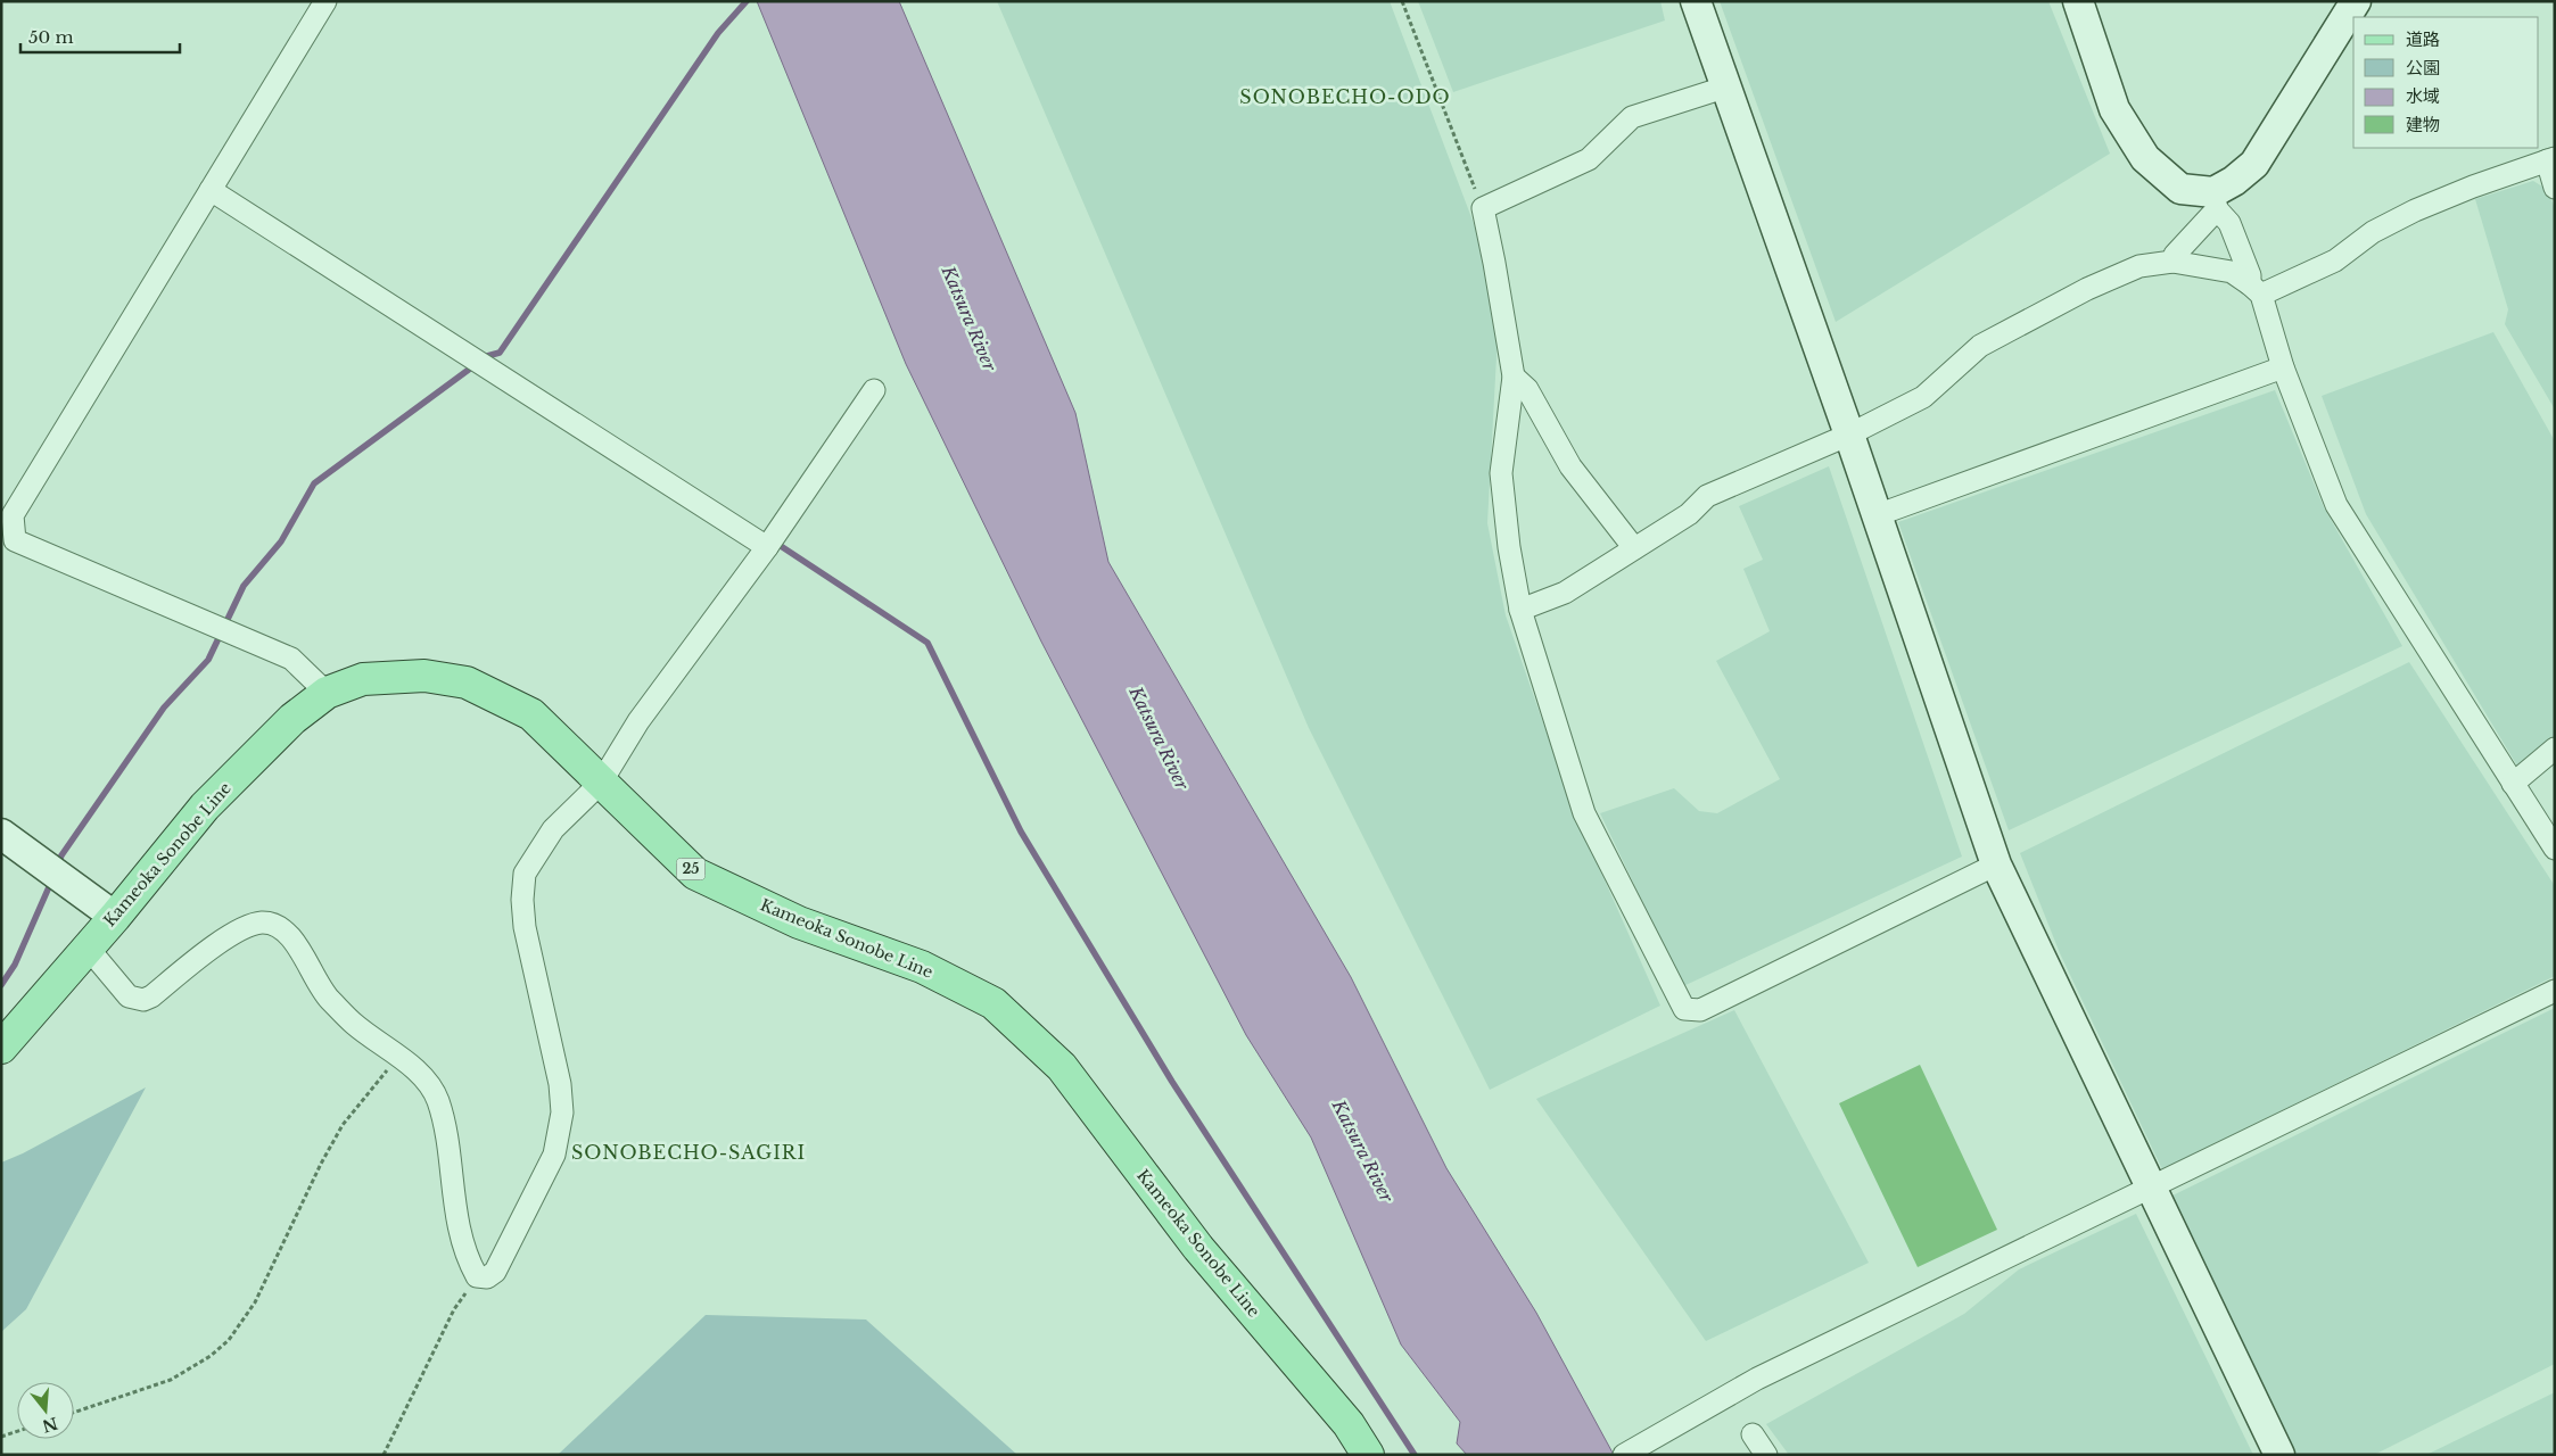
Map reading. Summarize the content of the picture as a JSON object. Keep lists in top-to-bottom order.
{
  "streets": {
    "main road": ["Kameoka Sonobe Line", "25"]
  },
  "districts": ["SONOBECHO-ODO", "SONOBECHO-SAGIRI"],
  "water": ["Katsura River"],
  "legend": [
    "道路",
    "公園",
    "水域",
    "建物"
  ],
  "scale_bar": "50 m",
  "north": "bottom"
}
